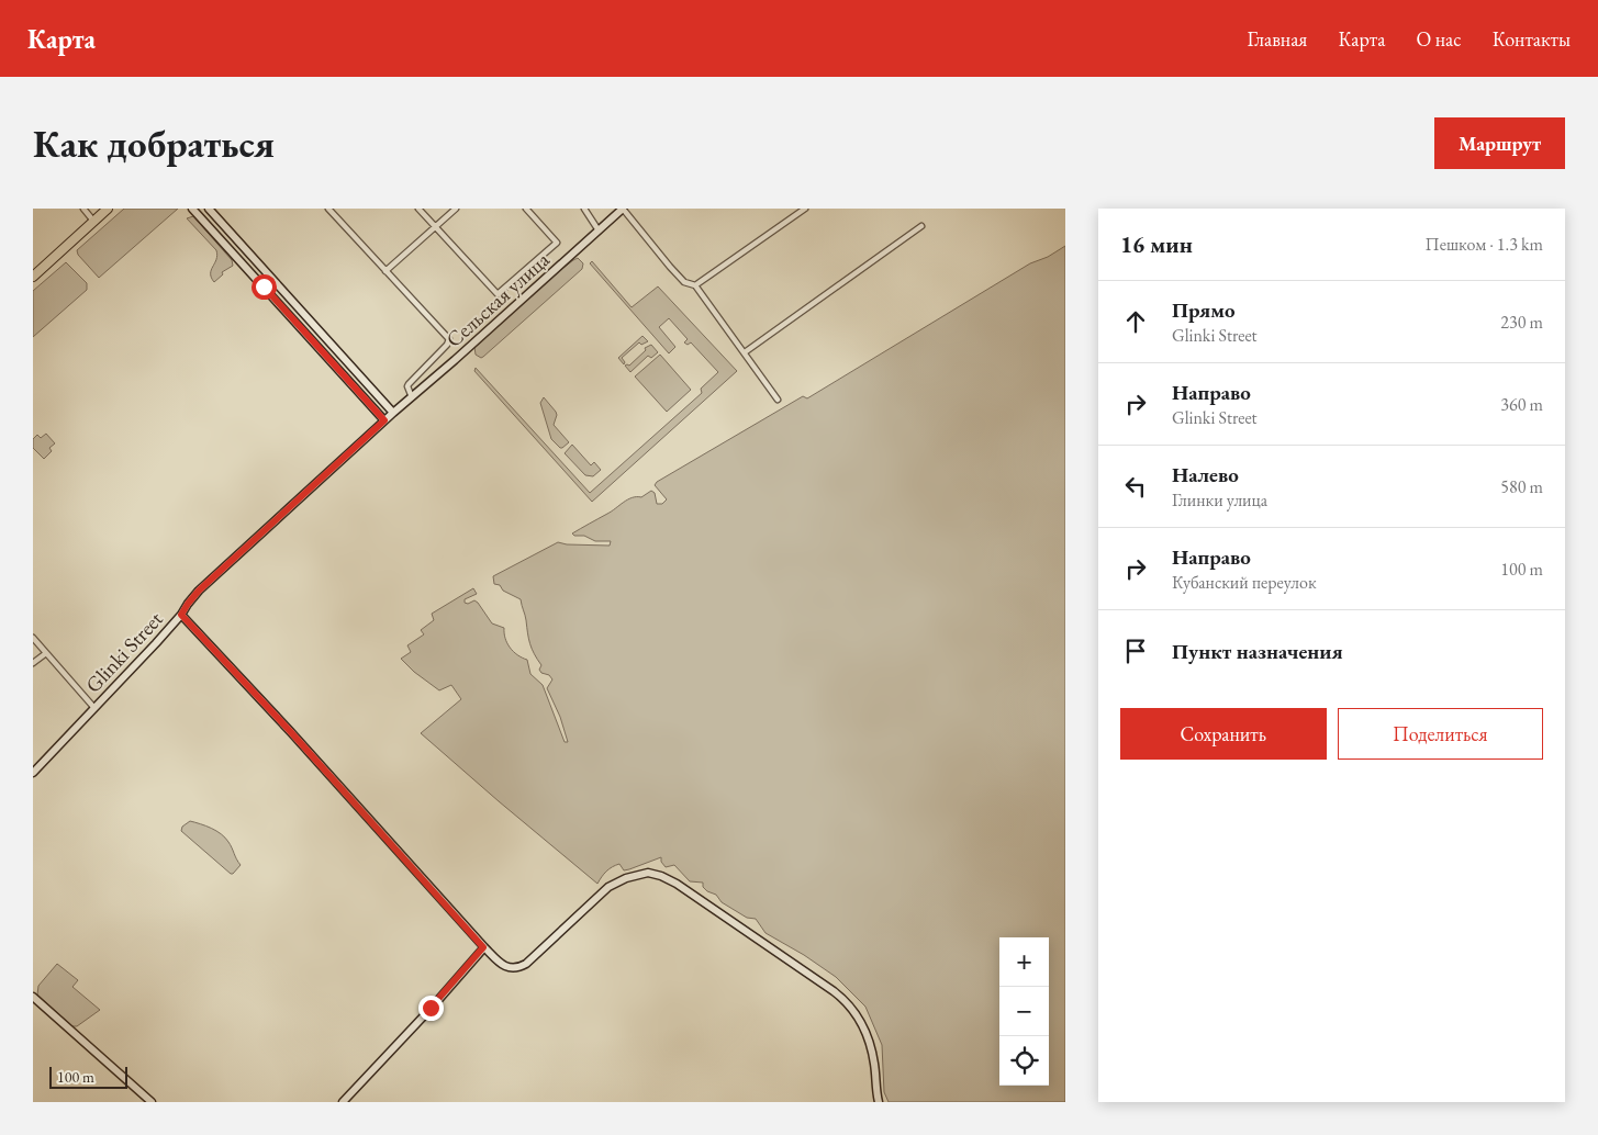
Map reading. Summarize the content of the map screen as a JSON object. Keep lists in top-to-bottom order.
{
  "streets": {
    "main road": ["Сельская улица", "Glinki Street"]
  },
  "crossings": [
    ["Сельская улица", "Glinki Street"]
  ],
  "scale_bar": "100 m",
  "page": {
    "header": "Карта",
    "nav": [
      "Главная",
      "Карта",
      "О нас",
      "Контакты"
    ],
    "buttons": [
      "Маршрут",
      ["Сохранить", "Поделиться"]
    ],
    "title": "Как добраться",
    "heading": ["16 мин", "Пешком · 1.3 km"],
    "list": [
      ["Прямо", "Glinki Street", "230 m"],
      ["Направо", "Glinki Street", "360 m"],
      ["Налево", "Глинки улица", "580 m"],
      ["Направо", "Кубанский переулок", "100 m"],
      "Пункт назначения"
    ],
    "map_buttons": ["+", "−"],
    "scale": "100 m"
  }
}
